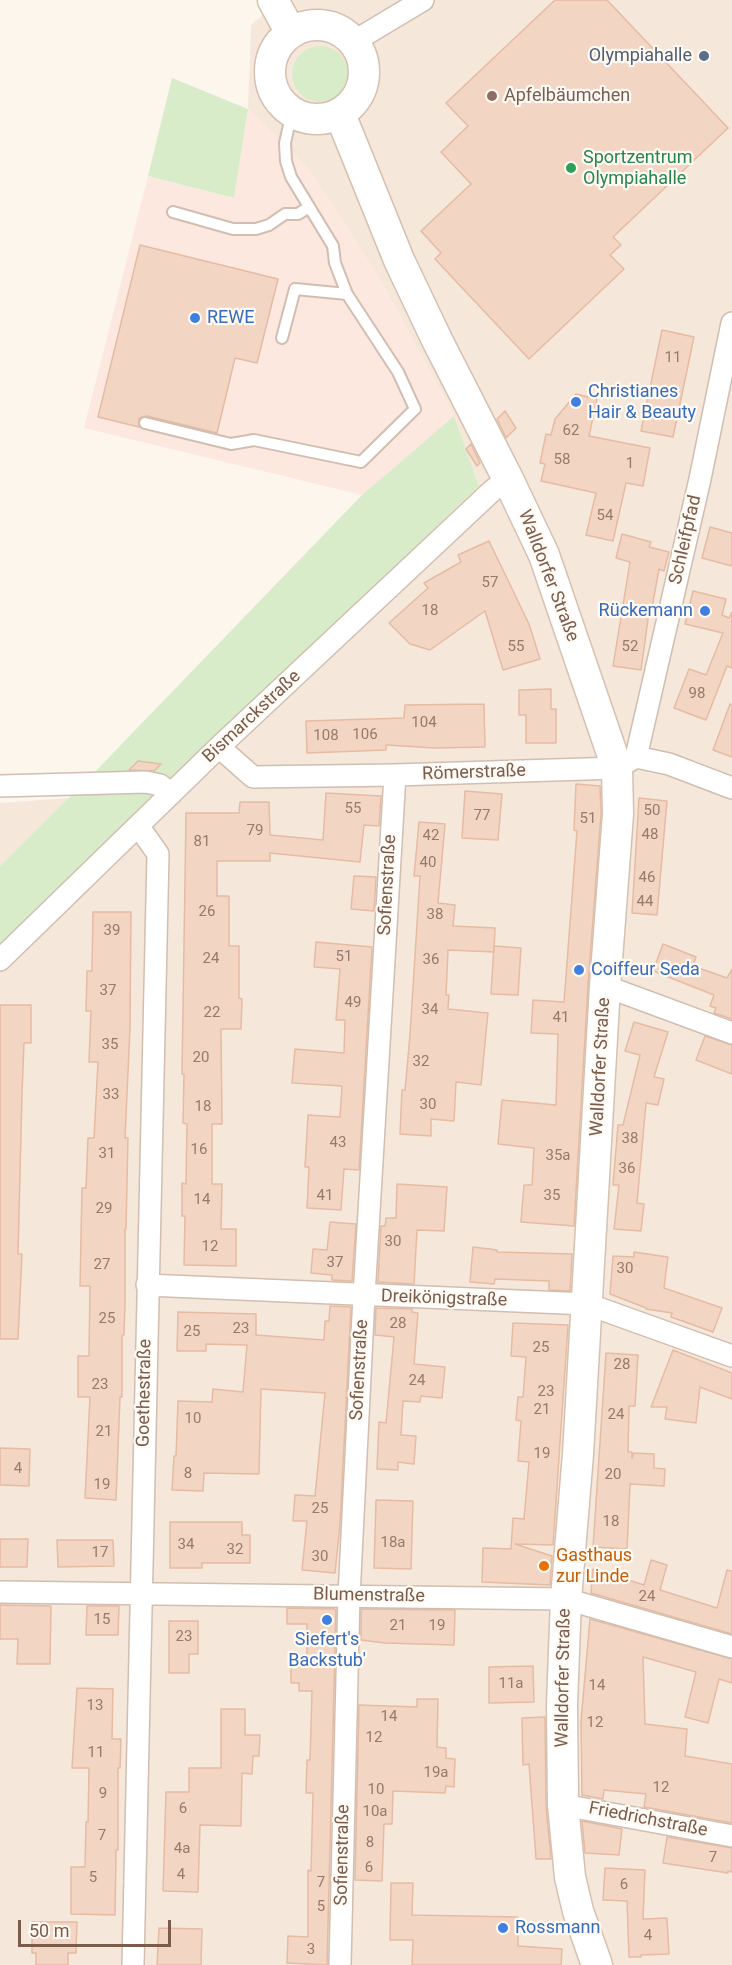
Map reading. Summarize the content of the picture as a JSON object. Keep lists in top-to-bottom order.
{
  "streets": {
    "street": [
      "Schleifpfad",
      "Walldorfer Straße",
      "Bismarckstraße",
      "Römerstraße",
      "Sofienstraße",
      "Dreikönigstraße",
      "Goethestraße",
      "Blumenstraße",
      "Friedrichstraße"
    ]
  },
  "crossings": [
    ["Schleifpfad", "Walldorfer Straße"],
    ["Schleifpfad", "Römerstraße"],
    ["Walldorfer Straße", "Bismarckstraße"],
    ["Walldorfer Straße", "Römerstraße"],
    ["Walldorfer Straße", "Dreikönigstraße"],
    ["Walldorfer Straße", "Blumenstraße"],
    ["Walldorfer Straße", "Friedrichstraße"],
    ["Bismarckstraße", "Römerstraße"],
    ["Bismarckstraße", "Goethestraße"],
    ["Römerstraße", "Sofienstraße"],
    ["Sofienstraße", "Dreikönigstraße"],
    ["Sofienstraße", "Blumenstraße"],
    ["Dreikönigstraße", "Goethestraße"],
    ["Goethestraße", "Blumenstraße"]
  ],
  "places": [
    "Olympiahalle",
    "Apfelbäumchen",
    "Sportzentrum Olympiahalle",
    "REWE",
    "Christianes Hair & Beauty",
    "Rückemann",
    "Coiffeur Seda",
    "Gasthaus zur Linde",
    "Siefert's Backstub'",
    "Rossmann"
  ],
  "house_numbers": [
    "11",
    "62",
    "58",
    "1",
    "54",
    "57",
    "18",
    "55",
    "52",
    "98",
    "104",
    "106",
    "108",
    "55",
    "50",
    "77",
    "51",
    "79",
    "48",
    "42",
    "81",
    "40",
    "46",
    "44",
    "26",
    "38",
    "39",
    "51",
    "24",
    "36",
    "37",
    "49",
    "34",
    "22",
    "41",
    "35",
    "20",
    "32",
    "33",
    "30",
    "18",
    "38",
    "43",
    "16",
    "31",
    "35a",
    "36",
    "41",
    "35",
    "14",
    "29",
    "30",
    "12",
    "37",
    "27",
    "30",
    "25",
    "28",
    "23",
    "25",
    "25",
    "28",
    "24",
    "23",
    "23",
    "21",
    "24",
    "10",
    "21",
    "19",
    "4",
    "8",
    "20",
    "19",
    "25",
    "18",
    "18a",
    "34",
    "32",
    "17",
    "30",
    "24",
    "15",
    "21",
    "19",
    "23",
    "11a",
    "14",
    "13",
    "14",
    "12",
    "12",
    "11",
    "19a",
    "12",
    "10",
    "9",
    "6",
    "10a",
    "7",
    "8",
    "4a",
    "7",
    "6",
    "4",
    "5",
    "7",
    "6",
    "5",
    "4",
    "3"
  ],
  "scale_bar": "50 m"
}
